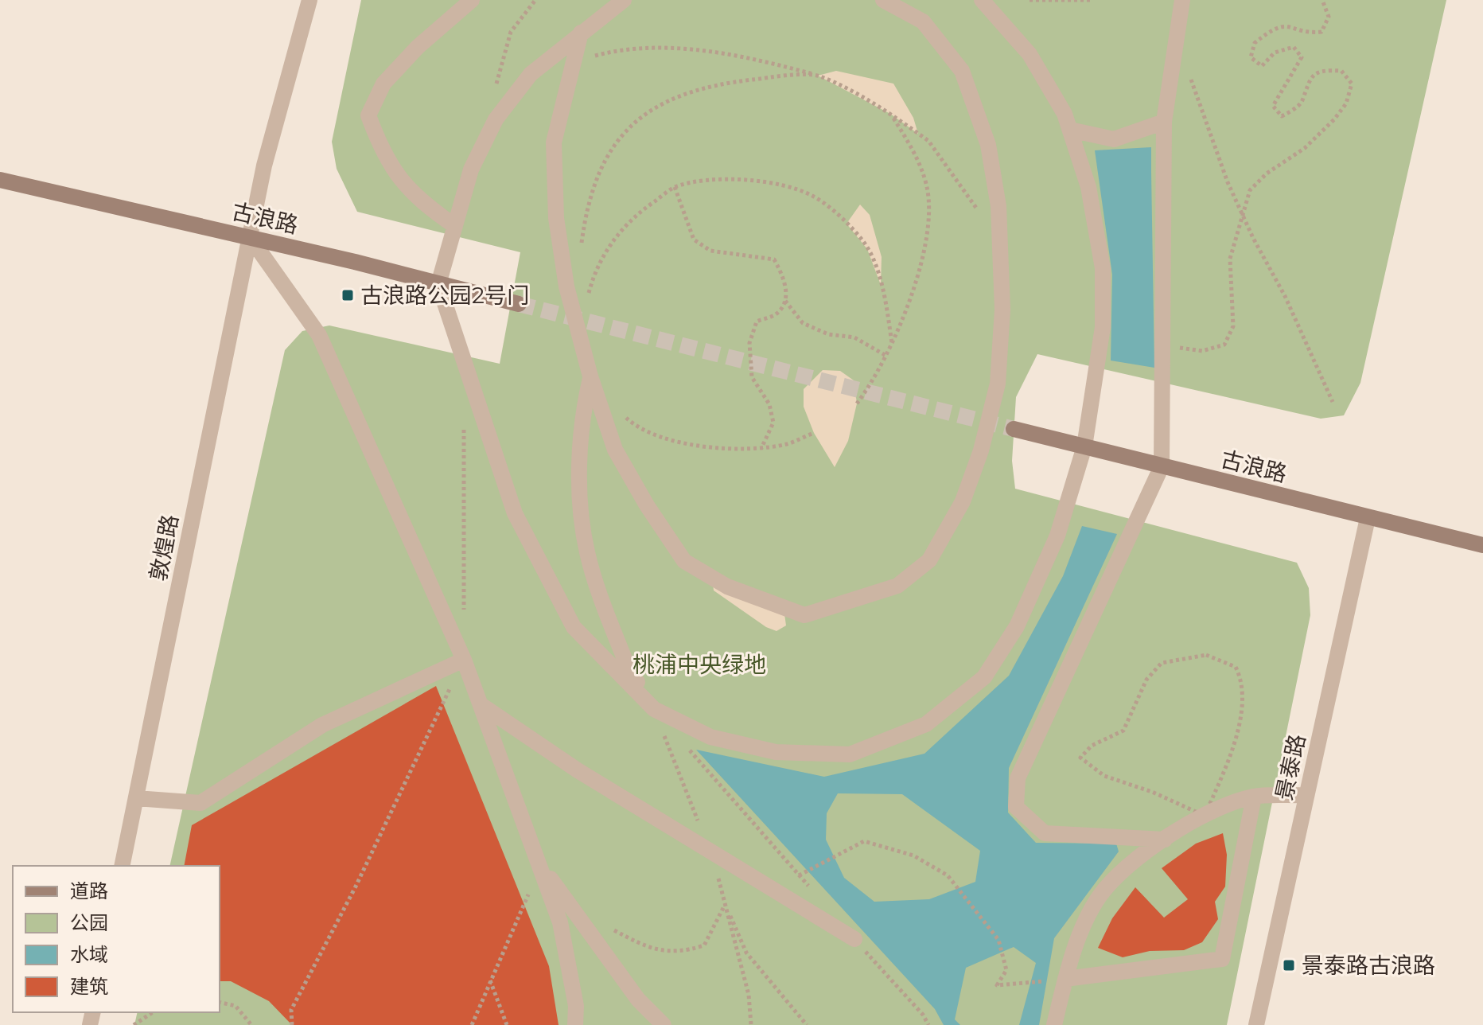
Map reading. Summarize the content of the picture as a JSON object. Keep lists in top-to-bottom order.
{
  "streets": {
    "main road": ["古浪路"],
    "street": ["敦煌路", "景泰路"]
  },
  "crossings": [
    ["古浪路", "敦煌路"],
    ["古浪路", "景泰路"]
  ],
  "parks": ["桃浦中央绿地"],
  "places": {
    "transit": ["古浪路公园2号门", "景泰路古浪路"]
  },
  "legend": [
    "道路",
    "公园",
    "水域",
    "建筑"
  ]
}
